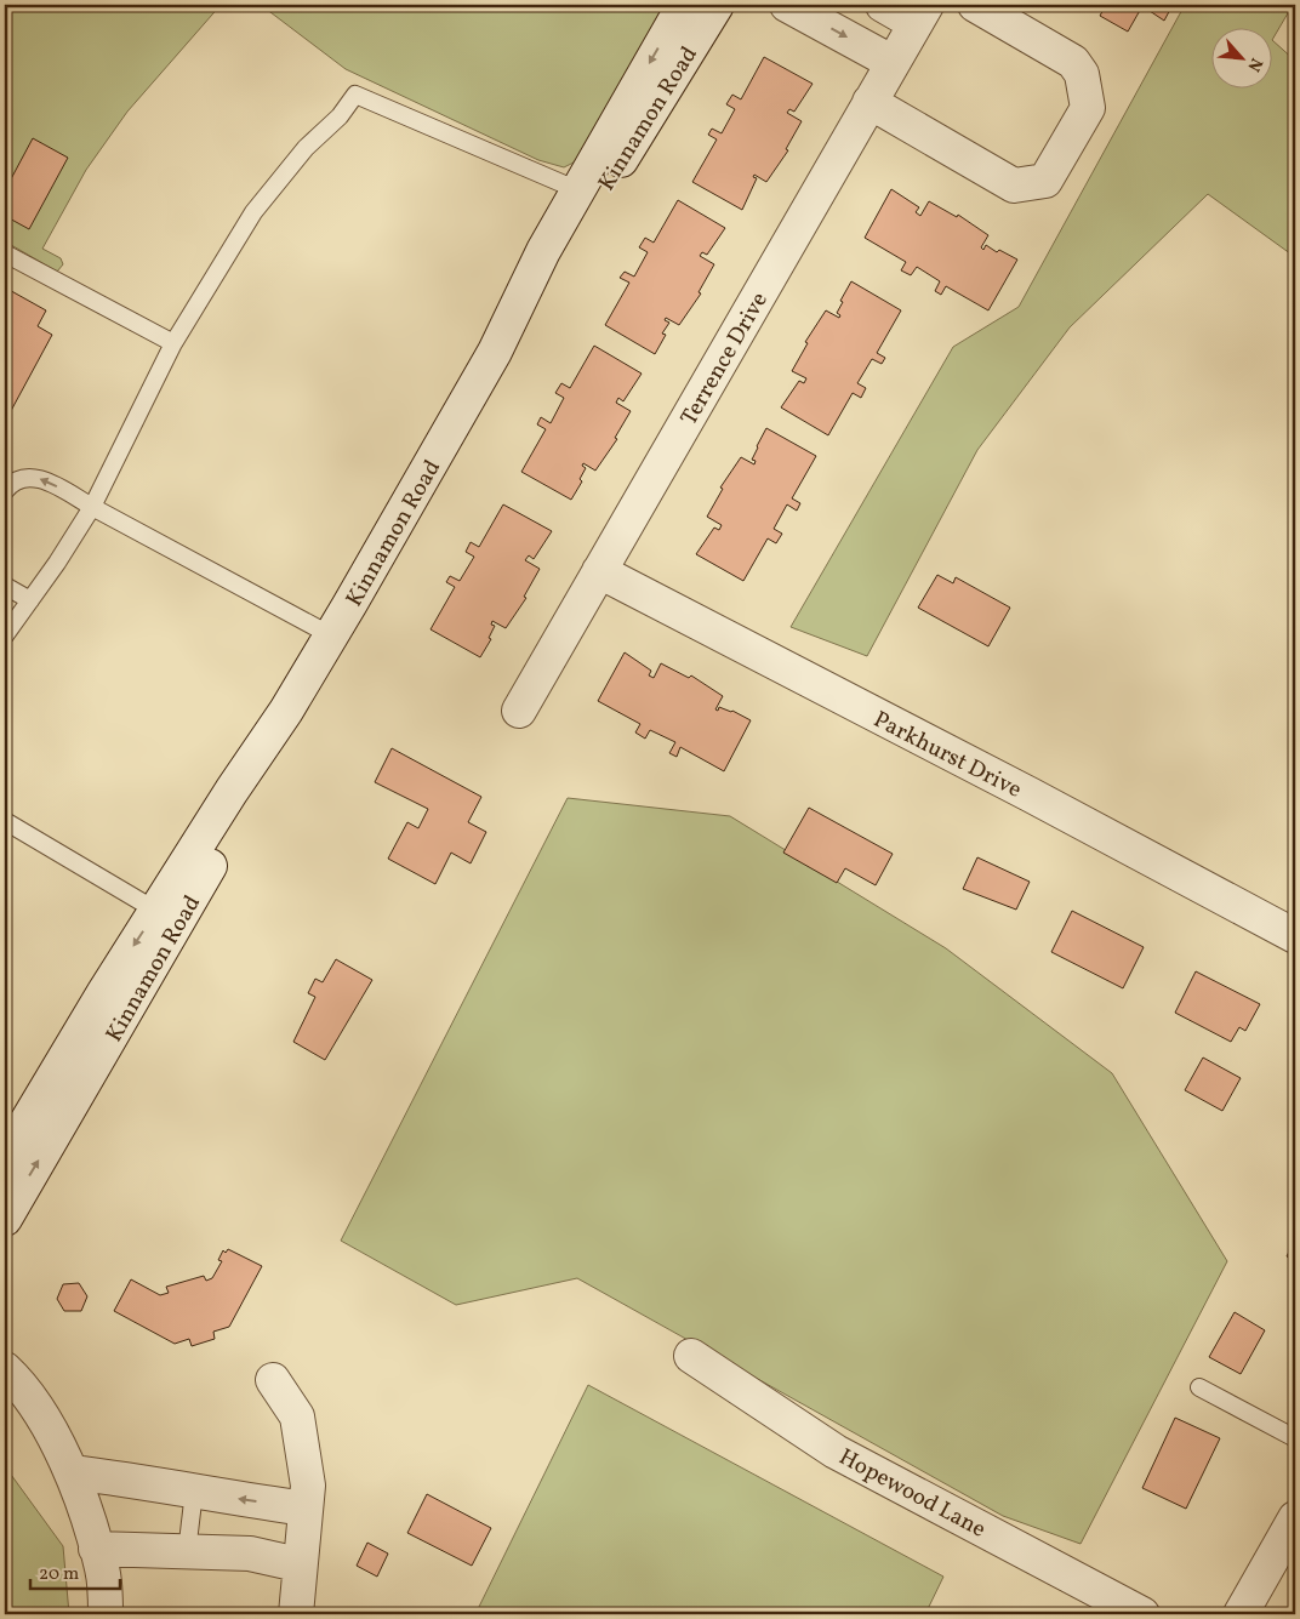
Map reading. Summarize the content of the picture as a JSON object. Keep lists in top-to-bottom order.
{
  "streets": {
    "street": [
      "Kinnamon Road",
      "Terrence Drive",
      "Parkhurst Drive",
      "Hopewood Lane"
    ]
  },
  "crossings": [
    ["Terrence Drive", "Parkhurst Drive"]
  ],
  "scale_bar": "20 m",
  "north": "bottom right"
}
